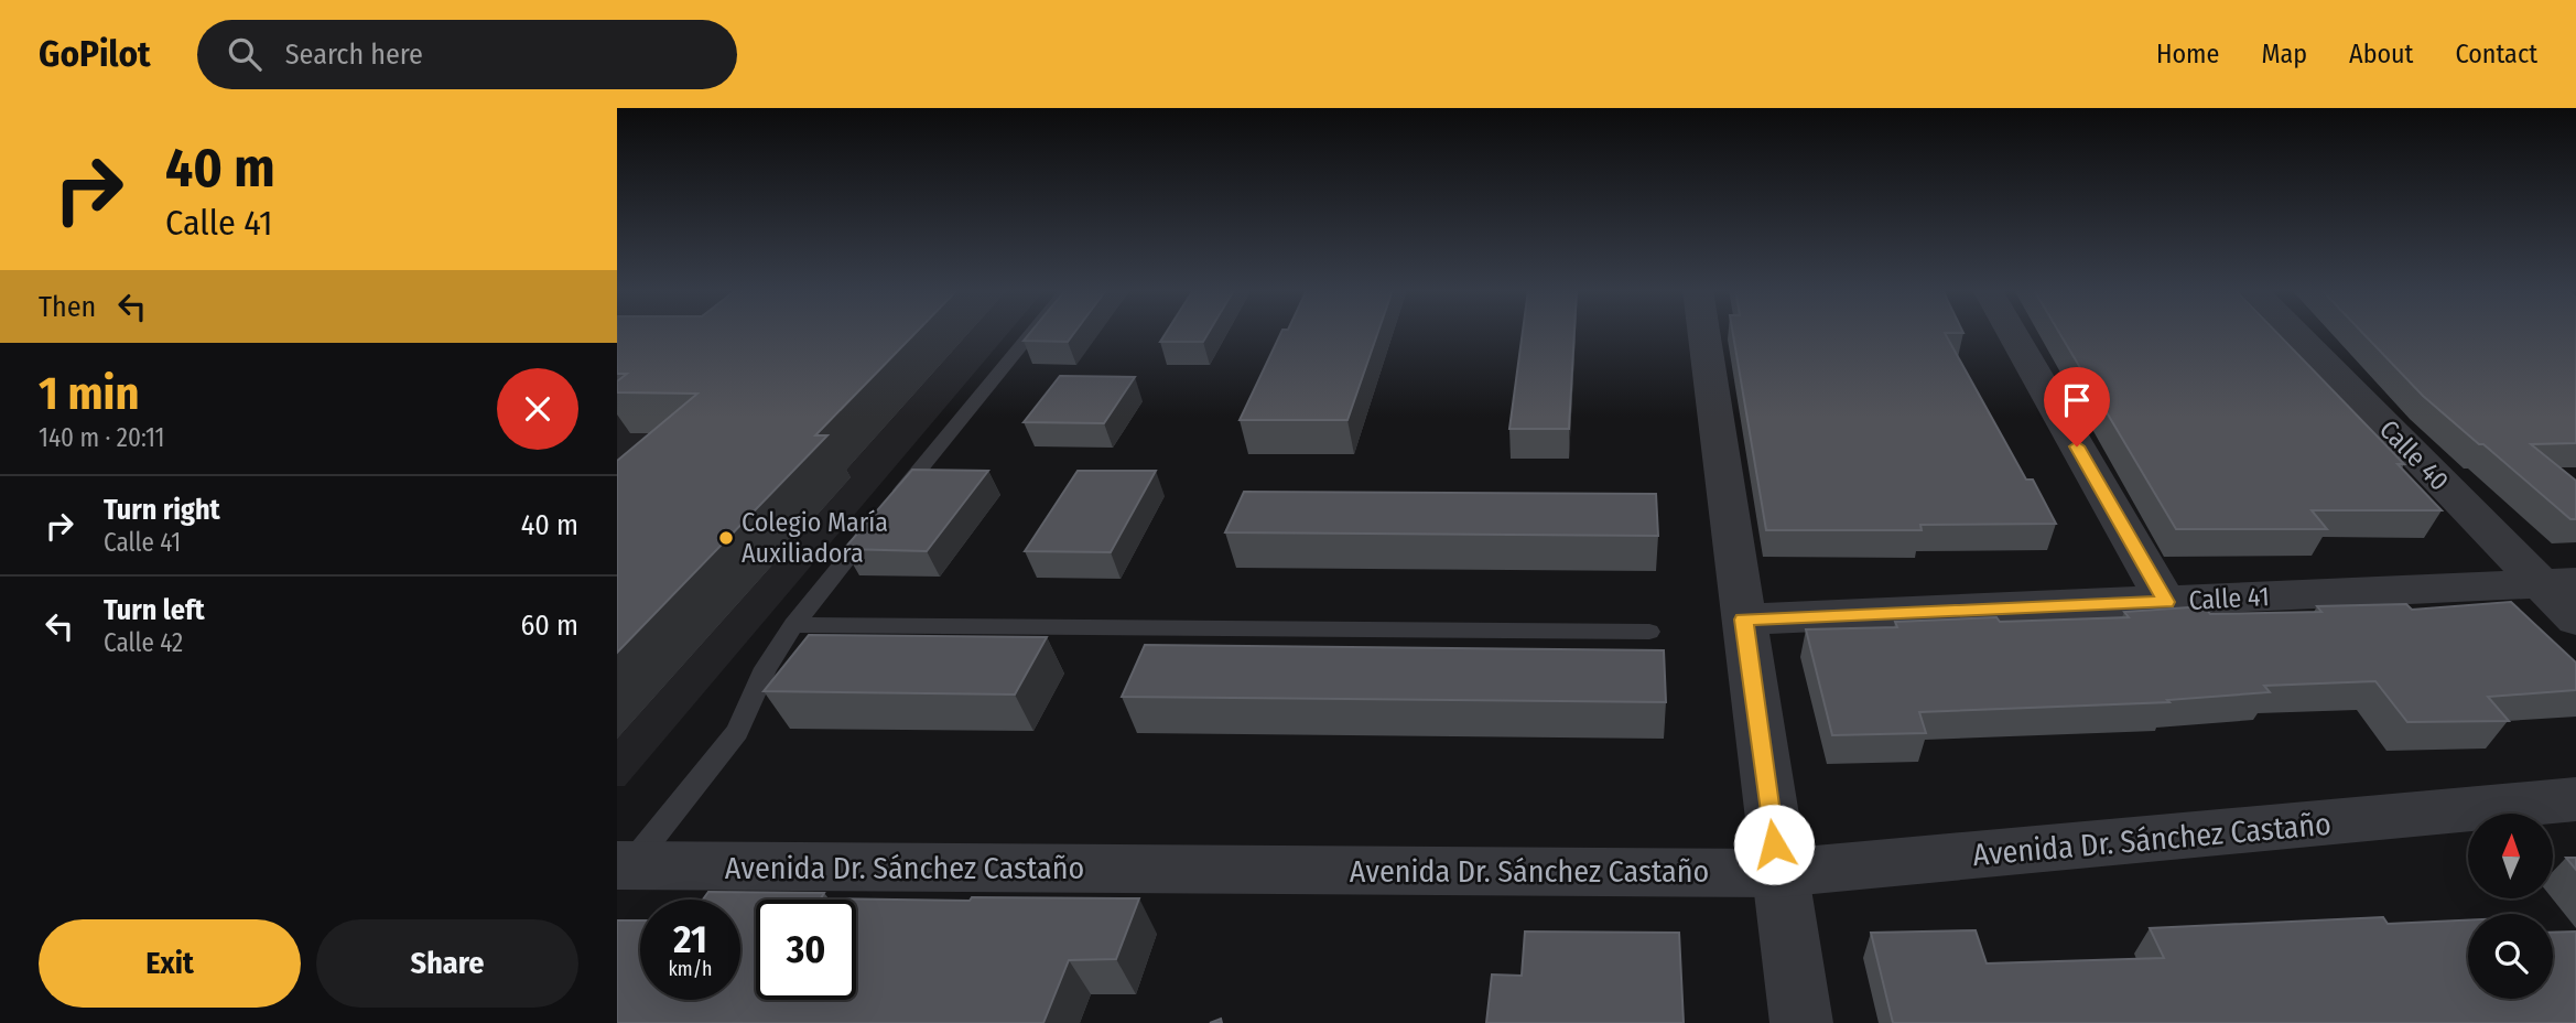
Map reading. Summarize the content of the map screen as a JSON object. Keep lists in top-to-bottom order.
{
  "streets": {
    "street": ["Calle 40", "Calle 41", "Avenida Dr. Sánchez Castaño"]
  },
  "crossings": [
    ["Calle 40", "Calle 41"]
  ],
  "places": ["Colegio María Auxiliadora"],
  "north": "top",
  "page": {
    "header": "GoPilot",
    "search": "Search here",
    "nav": [
      "Home",
      "Map",
      "About",
      "Contact"
    ],
    "turn": ["40 m", "Calle 41"],
    "then": "Then",
    "heading": ["1 min", "140 m · 20:11"],
    "list": [
      {
        "name": "Turn right",
        "note": "Calle 41",
        "value": "40 m"
      },
      {
        "name": "Turn left",
        "note": "Calle 42",
        "value": "60 m"
      }
    ],
    "speed": "21 km/h",
    "limit": "30",
    "buttons": ["Exit", "Share"]
  }
}
